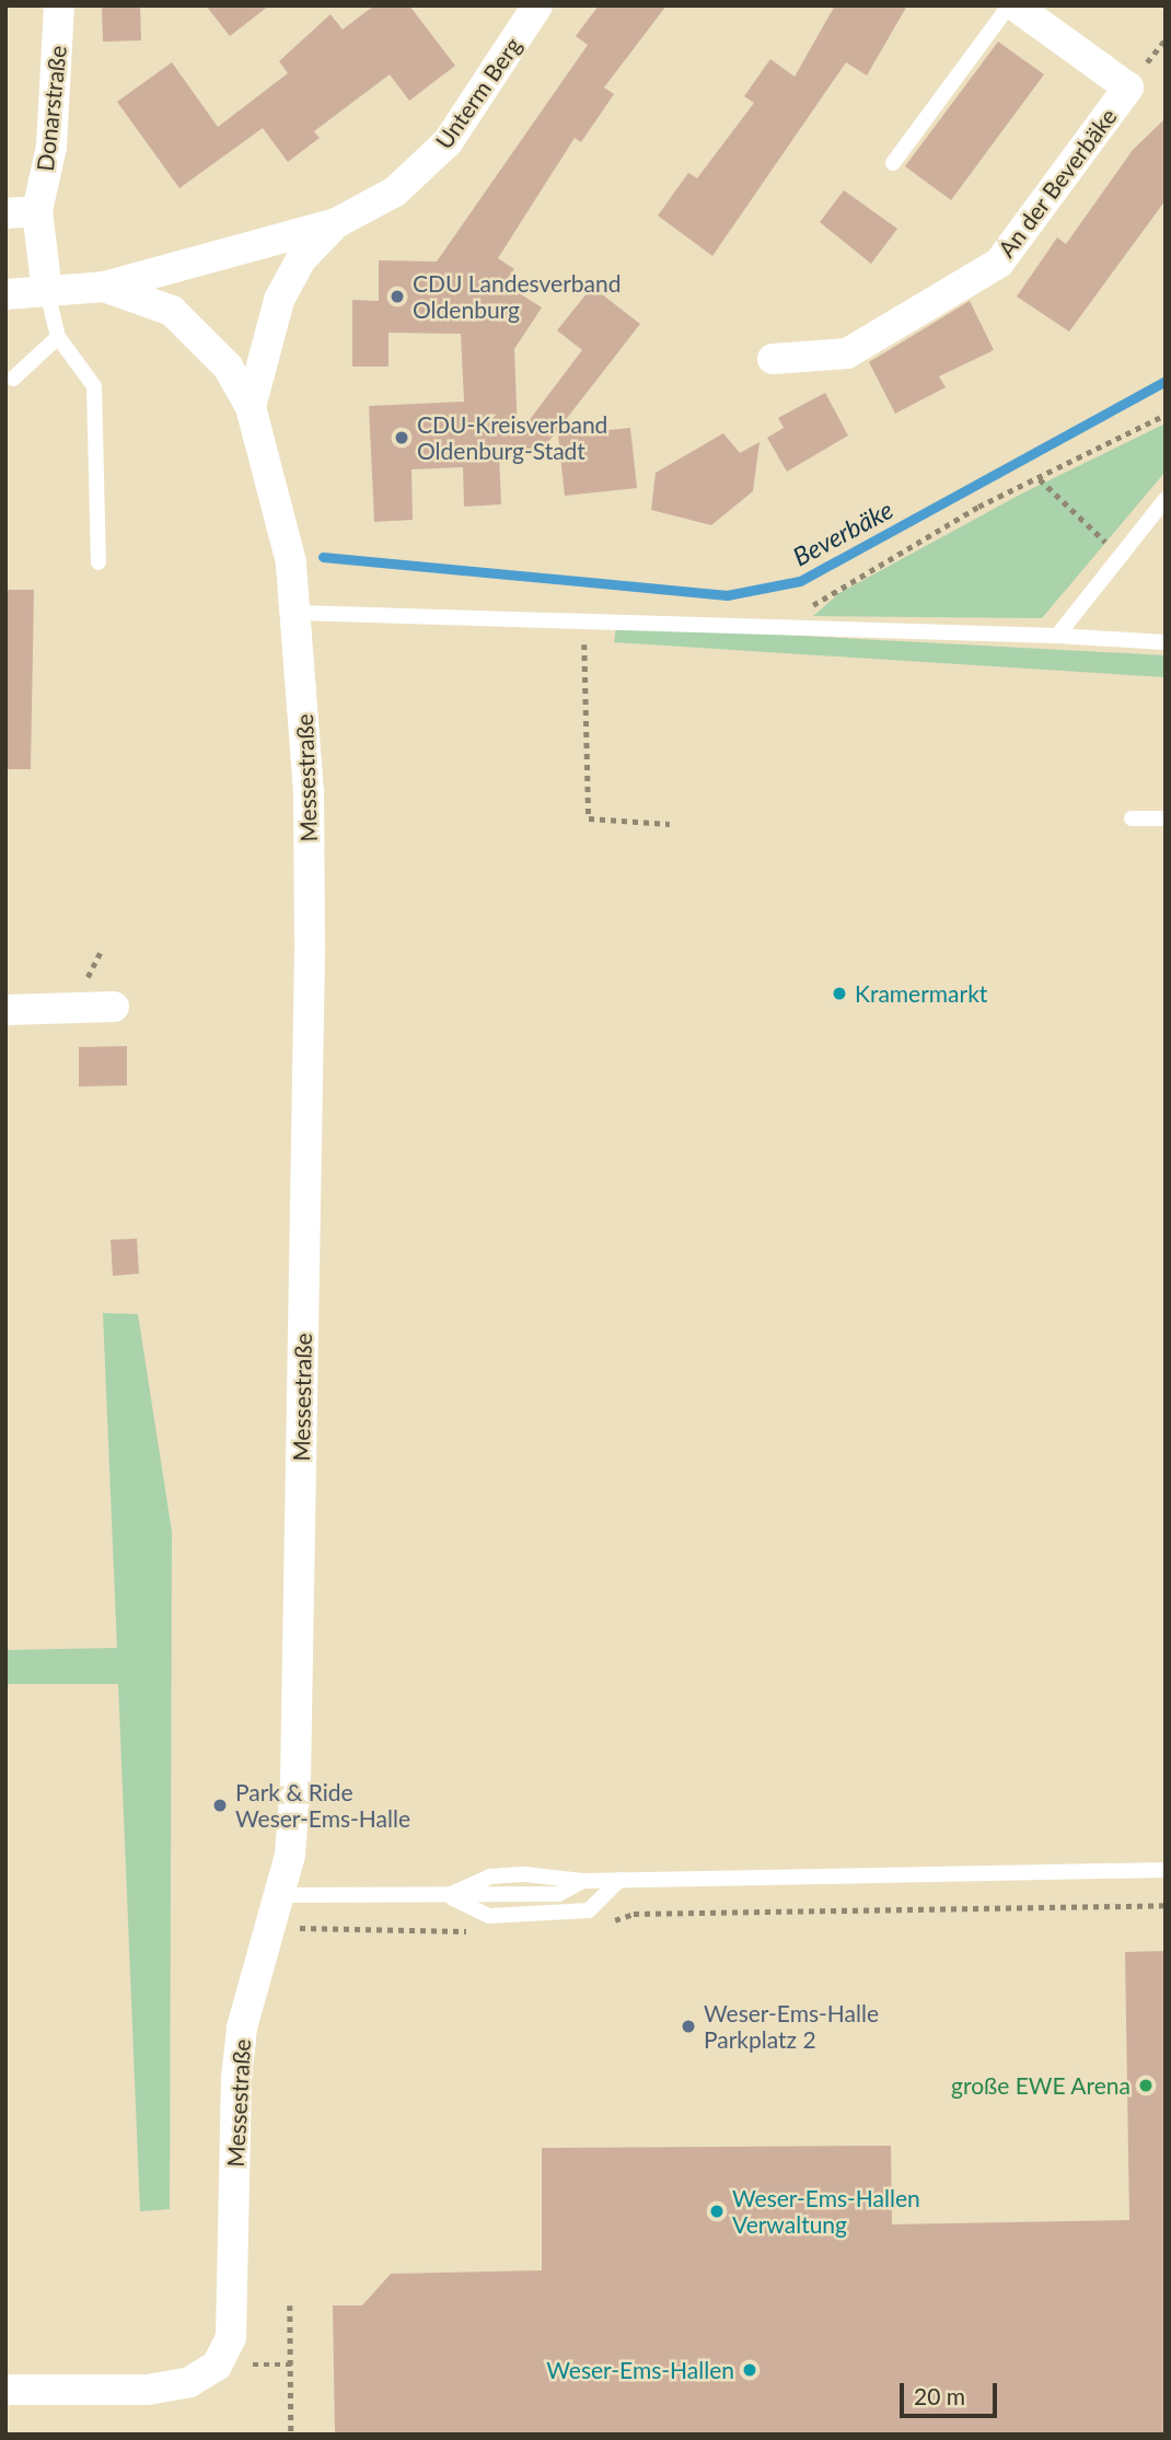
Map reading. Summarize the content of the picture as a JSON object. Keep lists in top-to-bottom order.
{
  "streets": {
    "street": [
      "Unterm Berg",
      "Donarstraße",
      "An der Beverbäke",
      "Messestraße"
    ]
  },
  "crossings": [
    ["Unterm Berg", "Messestraße"]
  ],
  "water": ["Beverbäke"],
  "places": [
    "CDU Landesverband Oldenburg",
    "CDU-Kreisverband Oldenburg-Stadt",
    "Kramermarkt",
    "Park & Ride Weser-Ems-Halle",
    "Weser-Ems-Halle Parkplatz 2",
    "große EWE Arena",
    "Weser-Ems-Hallen Verwaltung",
    "Weser-Ems-Hallen"
  ],
  "scale_bar": "20 m"
}
